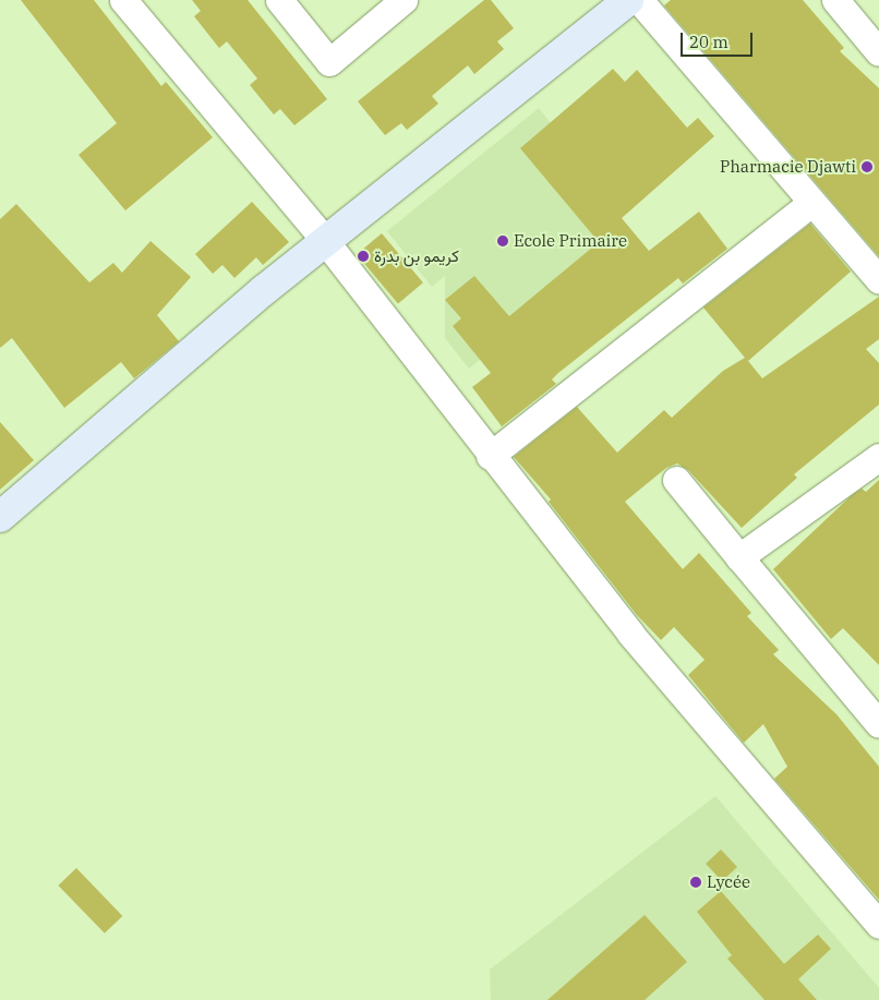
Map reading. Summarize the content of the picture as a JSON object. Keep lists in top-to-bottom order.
{
  "places": [
    "Pharmacie Djawti",
    "Ecole Primaire",
    "كريمو بن بدرة",
    "Lycée"
  ],
  "scale_bar": "20 m"
}
